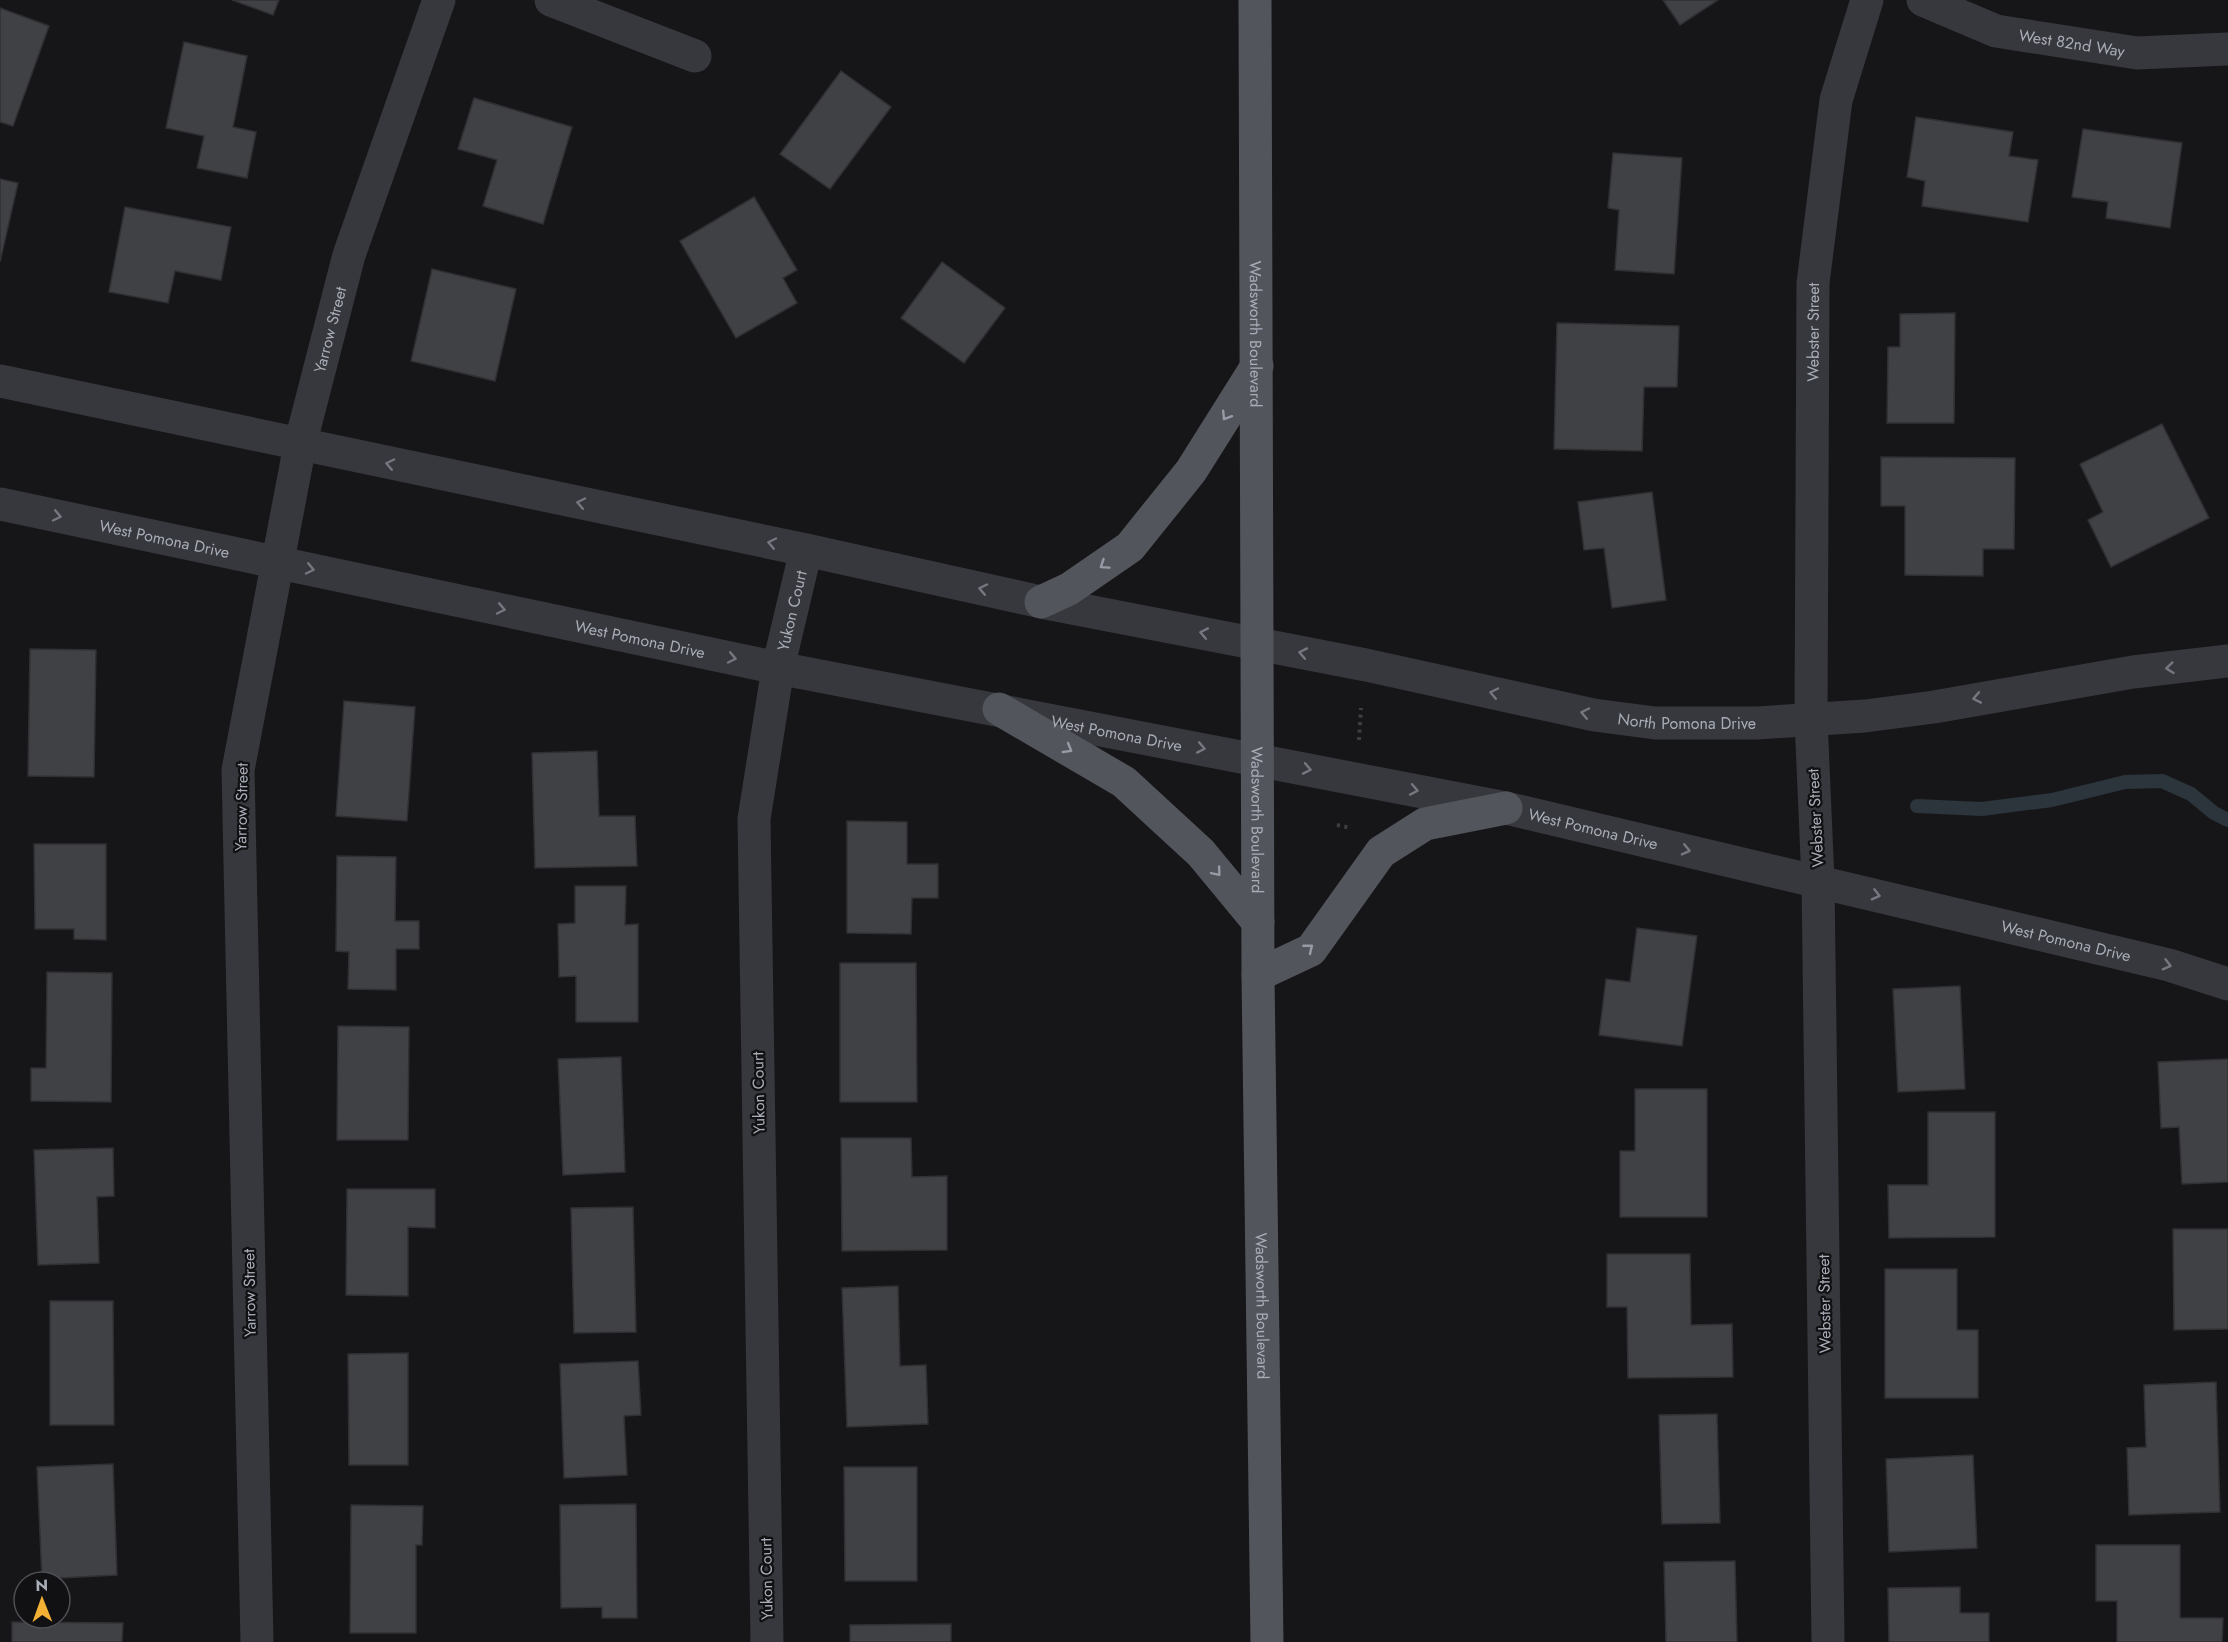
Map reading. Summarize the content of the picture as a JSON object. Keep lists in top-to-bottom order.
{
  "streets": {
    "main road": ["Wadsworth Boulevard"],
    "street": [
      "West 82nd Way",
      "Yarrow Street",
      "Webster Street",
      "West Pomona Drive",
      "Yukon Court",
      "North Pomona Drive"
    ]
  },
  "crossings": [
    ["Yarrow Street", "West Pomona Drive"],
    ["Webster Street", "West Pomona Drive"],
    ["Webster Street", "North Pomona Drive"],
    ["Wadsworth Boulevard", "West Pomona Drive"],
    ["Wadsworth Boulevard", "North Pomona Drive"],
    ["West Pomona Drive", "Yukon Court"]
  ],
  "one_way": ["North Pomona Drive"],
  "north": "top"
}
